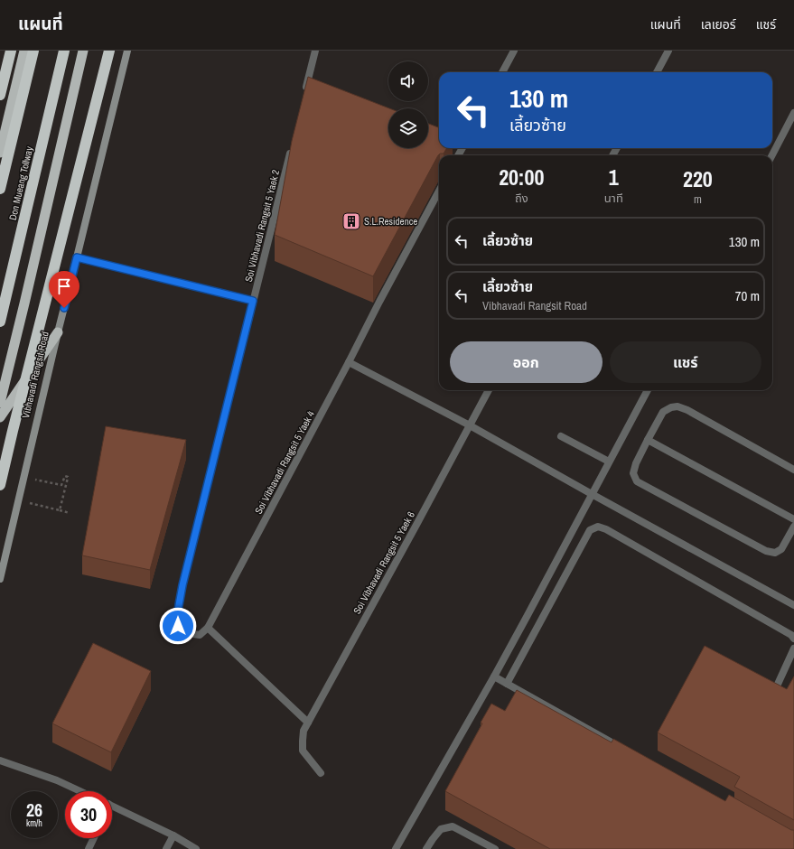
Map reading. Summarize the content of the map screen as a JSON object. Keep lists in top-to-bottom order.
{
  "streets": {
    "highway": ["Don Mueang Tollway"],
    "main road": ["Vibhavadi Rangsit Road"],
    "street": ["Soi Vibhavadi Rangsit 5 Yaek 2", "Soi Vibhavadi Rangsit 5 Yaek 4", "Soi Vibhavadi Rangsit 5 Yaek 6"]
  },
  "crossings": [
    ["Soi Vibhavadi Rangsit 5 Yaek 2", "Soi Vibhavadi Rangsit 5 Yaek 4"]
  ],
  "places": {
    "building": ["S.L.Residence"]
  },
  "page": {
    "header": "แผนที่",
    "nav": ["แผนที่", "เลเยอร์", "แชร์"],
    "turn": ["130 m", "เลี้ยวซ้าย"],
    "eta": [
      "20:00",
      "ถึง",
      "1",
      "นาที",
      "220",
      "m"
    ],
    "list": [
      {
        "name": "เลี้ยวซ้าย",
        "value": "130 m"
      },
      {
        "name": "เลี้ยวซ้าย",
        "note": "Vibhavadi Rangsit Road",
        "value": "70 m"
      }
    ],
    "buttons": ["ออก", "แชร์"],
    "speed": "26 km/h",
    "limit": "30"
  }
}
